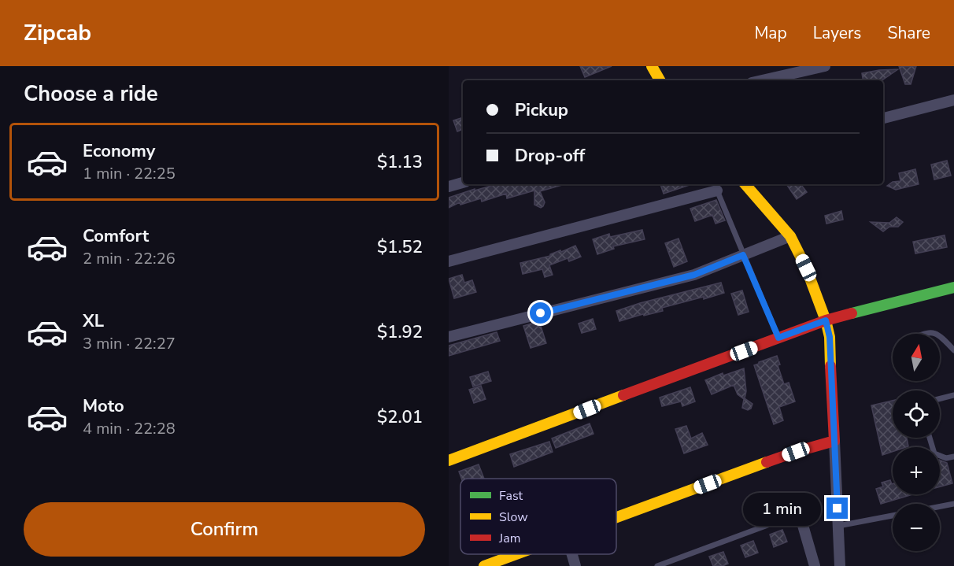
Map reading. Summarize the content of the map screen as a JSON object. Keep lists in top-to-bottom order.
{
  "legend": ["Fast", "Slow", "Jam"],
  "north": "top",
  "page": {
    "header": "Zipcab",
    "nav": ["Map", "Layers", "Share"],
    "heading": "Choose a ride",
    "banner": ["Pickup", "Drop-off"],
    "list": [
      {
        "name": "Economy",
        "note": "1 min · 22:25",
        "value": "$1.13"
      },
      {
        "name": "Comfort",
        "note": "2 min · 22:26",
        "value": "$1.52"
      },
      {
        "name": "XL",
        "note": "3 min · 22:27",
        "value": "$1.92"
      },
      {
        "name": "Moto",
        "note": "4 min · 22:28",
        "value": "$2.01"
      }
    ],
    "map_buttons": ["+", "−"],
    "buttons": "Confirm",
    "bubble": "1 min"
  }
}
